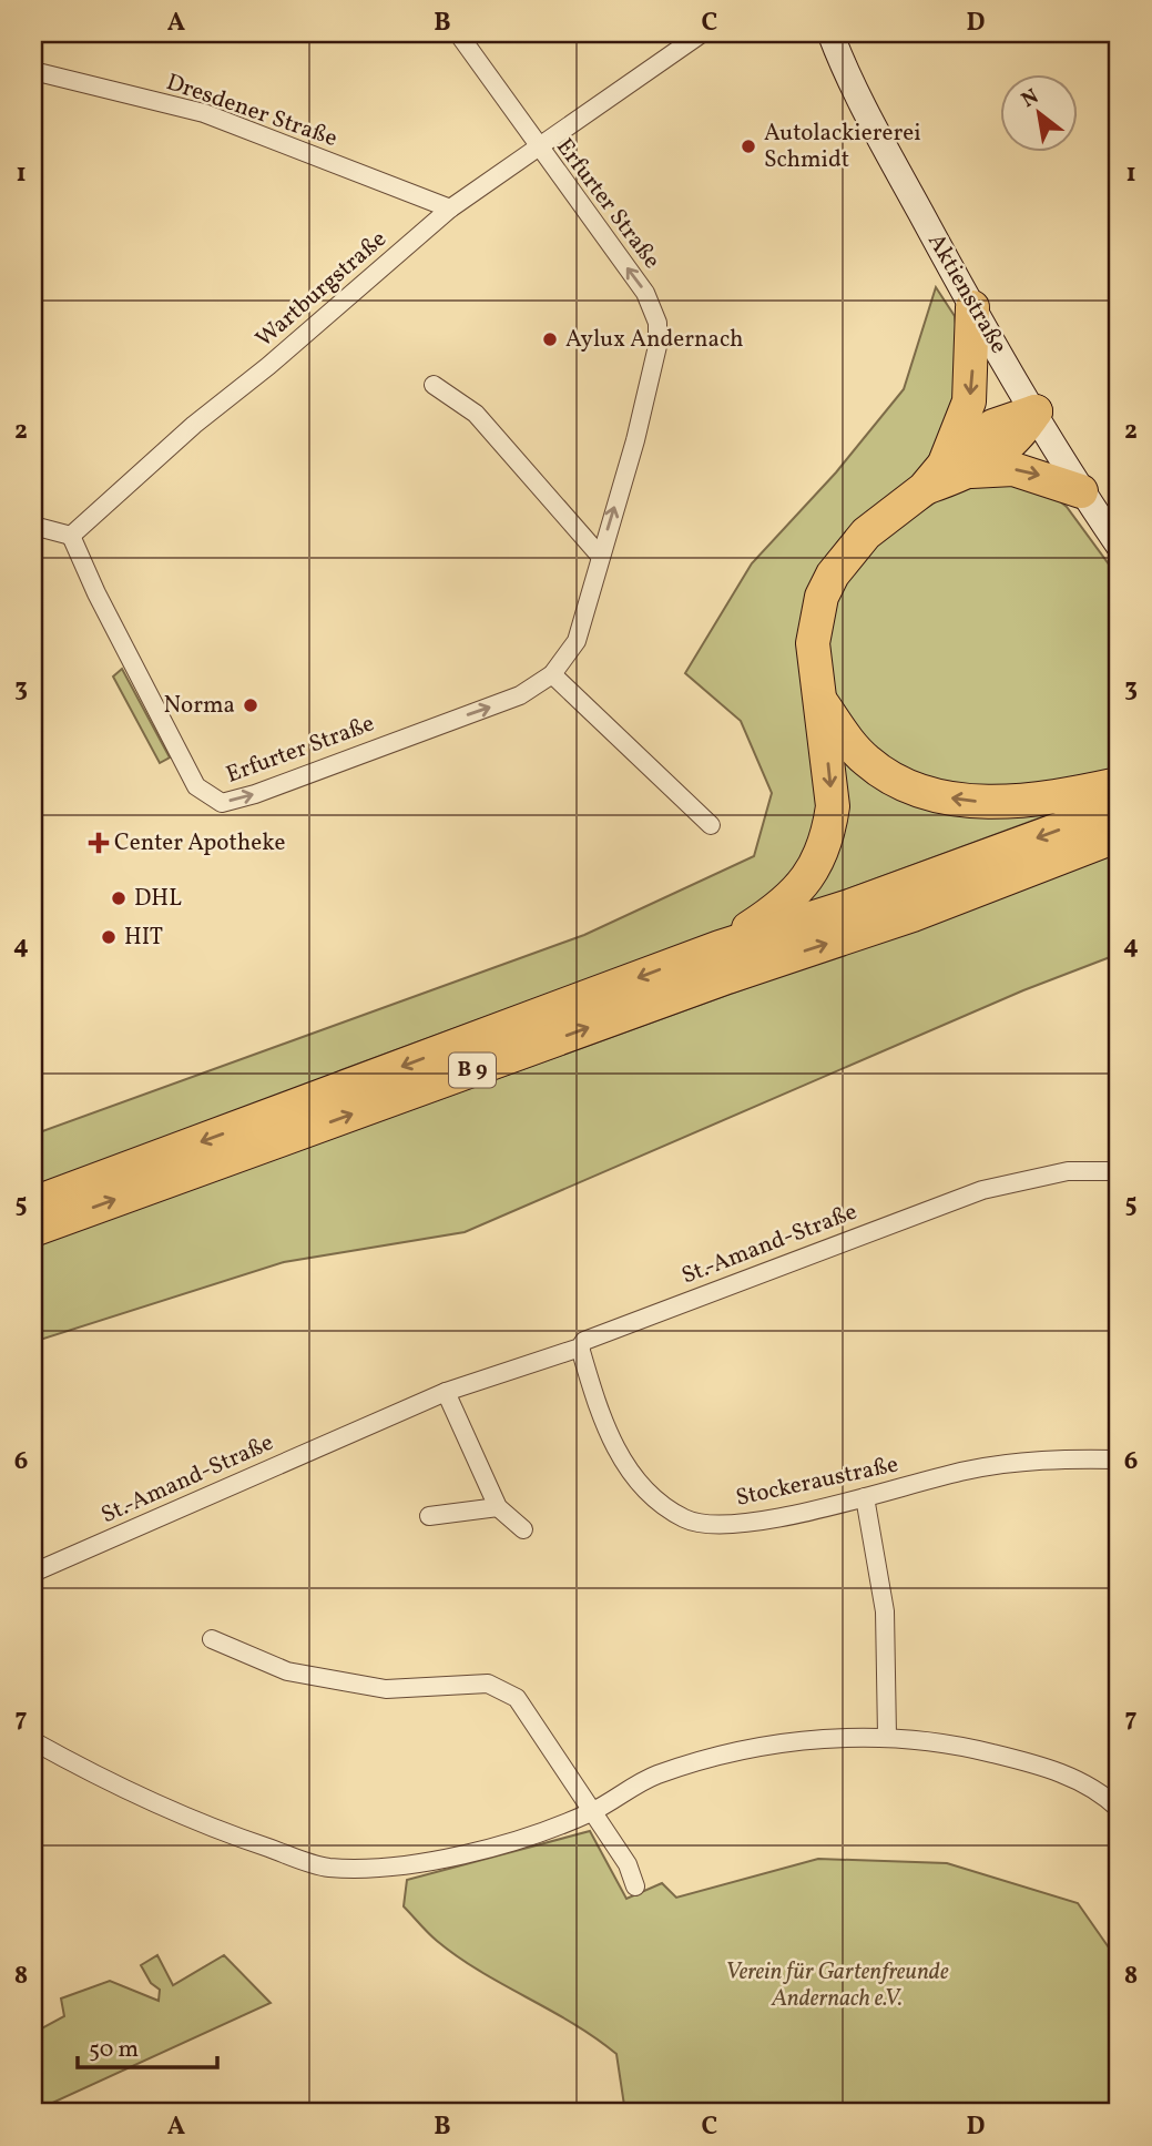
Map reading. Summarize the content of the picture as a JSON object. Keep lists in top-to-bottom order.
{
  "streets": {
    "highway": ["B 9"],
    "street": [
      "Dresdener Straße",
      "Erfurter Straße",
      "Wartburgstraße",
      "Aktienstraße",
      "St.-Amand-Straße",
      "Stockeraustraße"
    ]
  },
  "crossings": [
    ["Dresdener Straße", "Wartburgstraße"],
    ["Erfurter Straße", "Wartburgstraße"],
    ["St.-Amand-Straße", "Stockeraustraße"]
  ],
  "parks": ["Verein für Gartenfreunde Andernach e.V."],
  "places": {
    "other": [
      "Autolackiererei Schmidt",
      "Aylux Andernach",
      "Norma",
      "DHL",
      "HIT"
    ],
    "health": ["Center Apotheke"]
  },
  "scale_bar": "50 m",
  "north": "top left",
  "grid": {
    "columns": [
      "A",
      "B",
      "C",
      "D"
    ],
    "rows": [
      "1",
      "2",
      "3",
      "4",
      "5",
      "6",
      "7",
      "8"
    ]
  }
}
